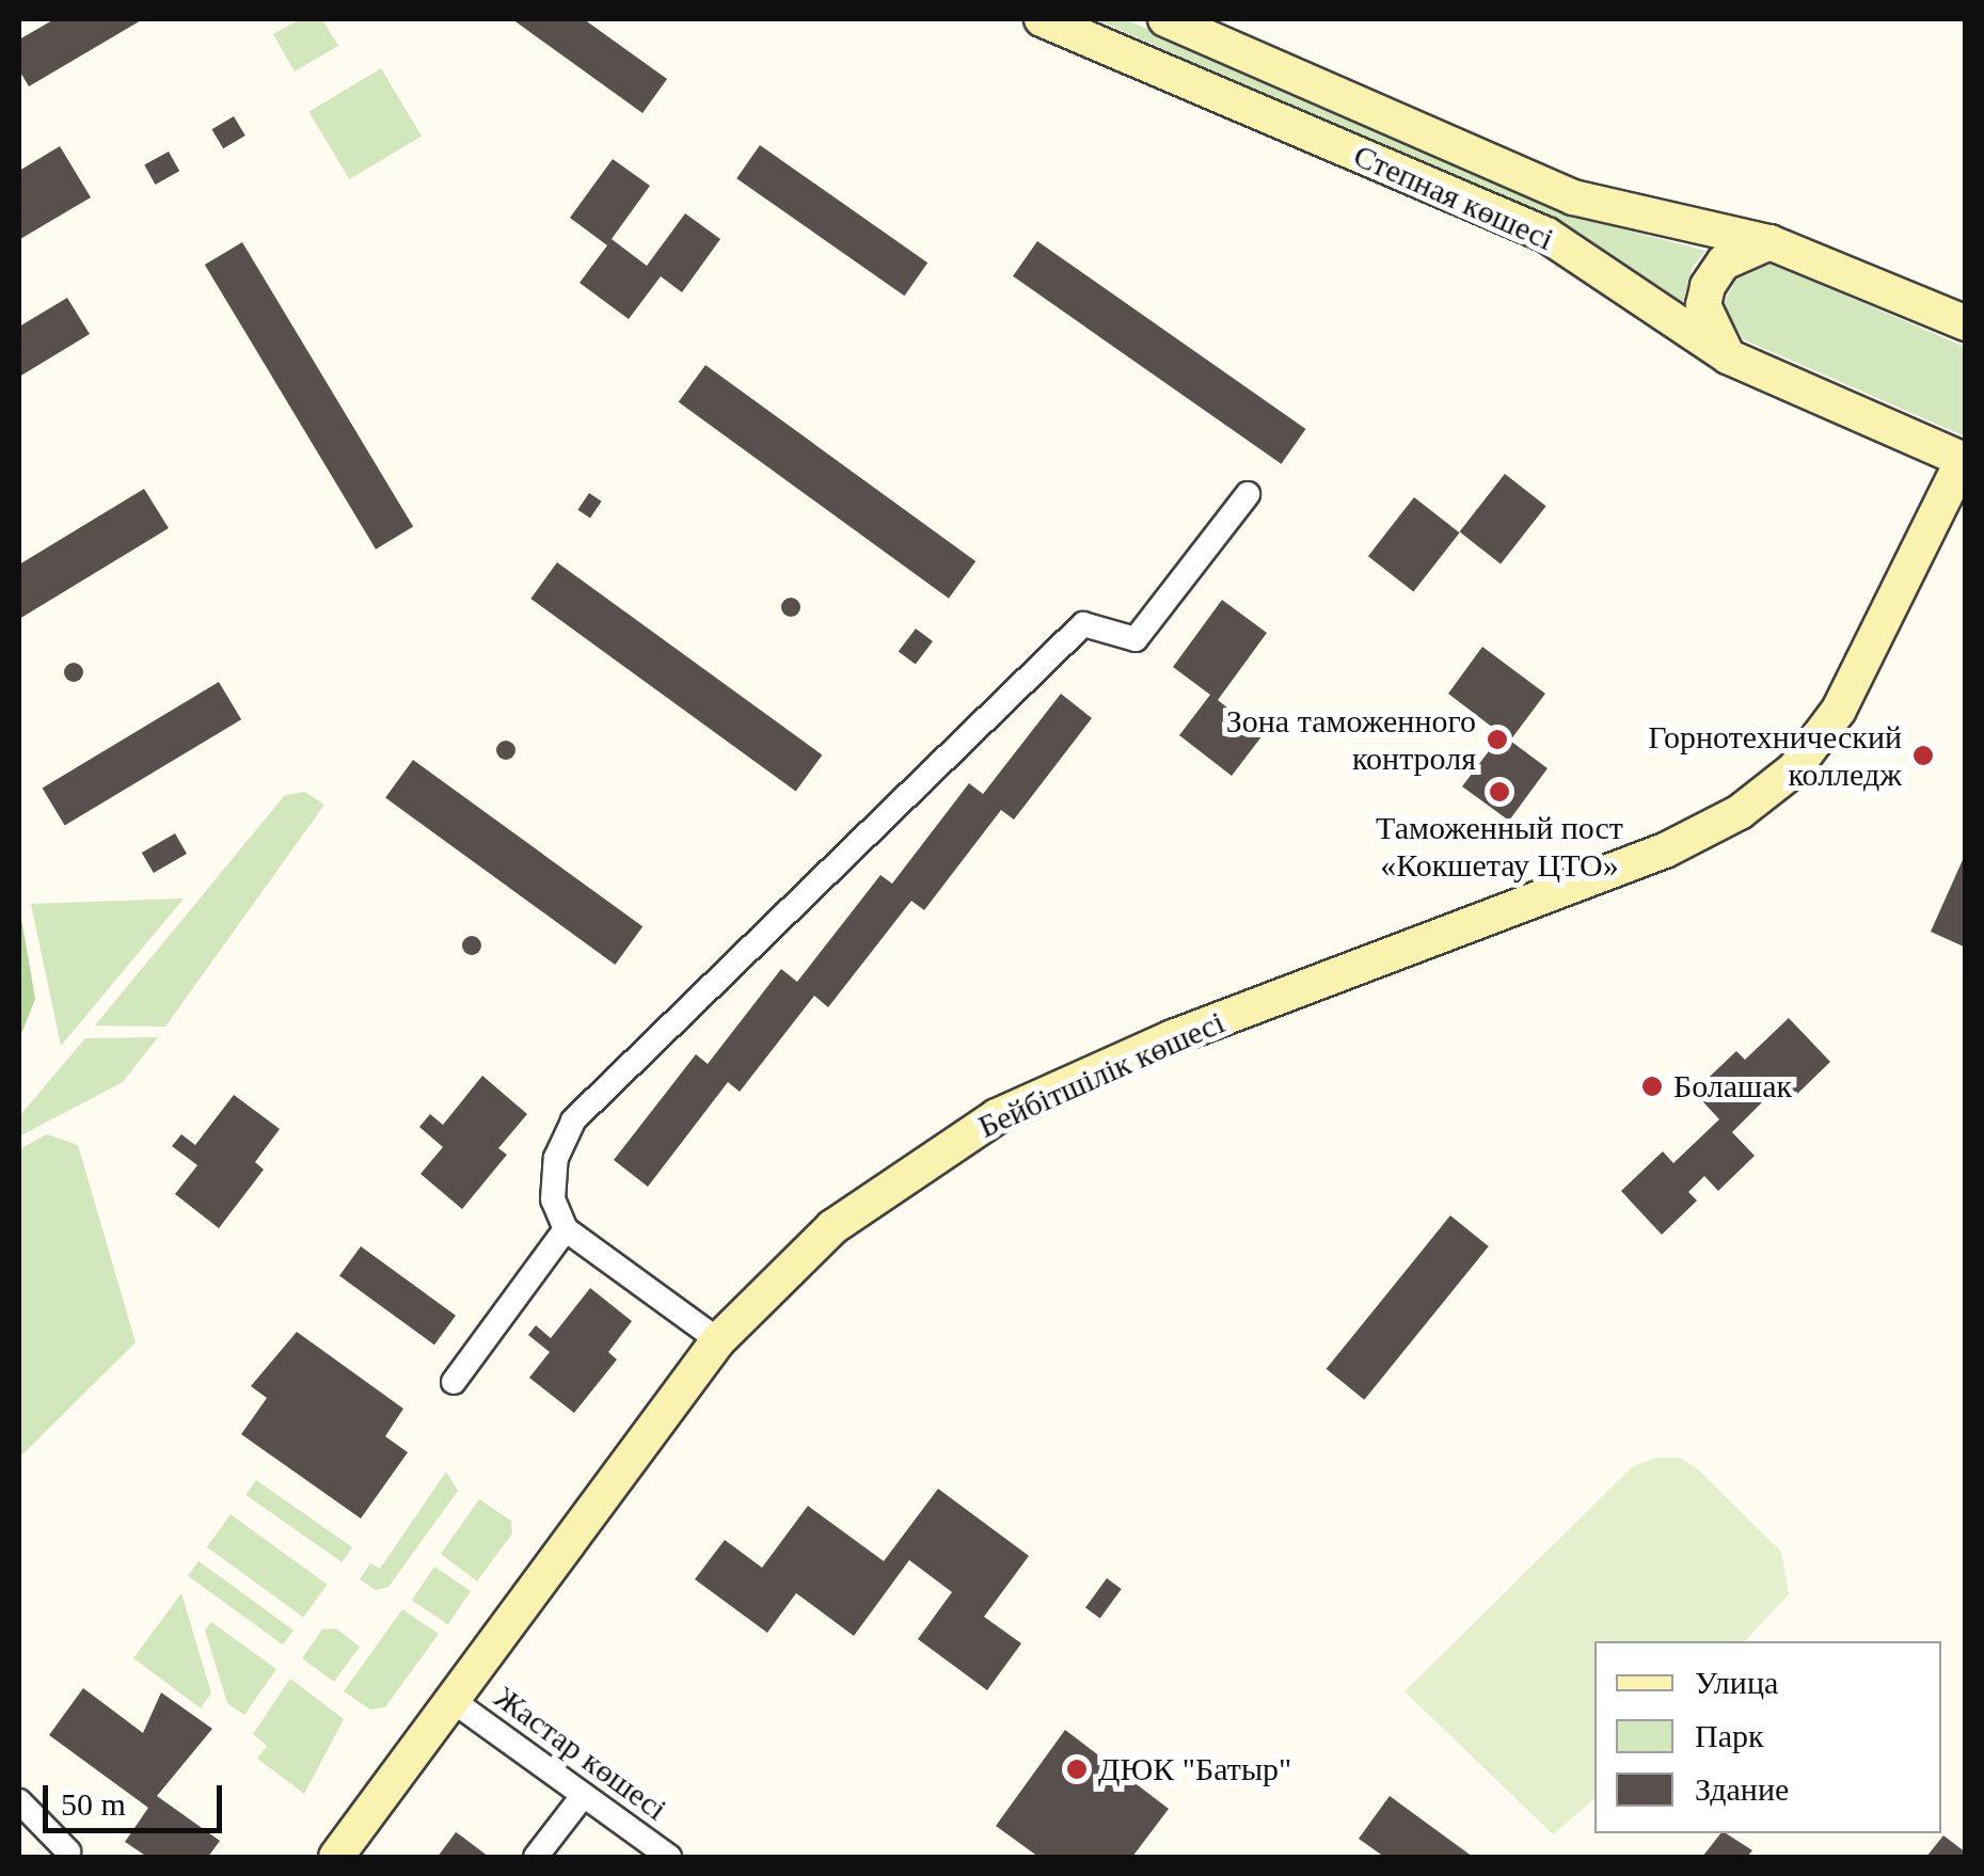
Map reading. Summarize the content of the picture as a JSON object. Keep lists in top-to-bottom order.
{
  "streets": {
    "street": ["Степная көшесі", "Бейбітшілік көшесі", "Жастар көшесі"]
  },
  "crossings": [
    ["Степная көшесі", "Бейбітшілік көшесі"],
    ["Бейбітшілік көшесі", "Жастар көшесі"]
  ],
  "places": [
    "Зона таможенного контроля",
    "Горнотехнический колледж",
    "Таможенный пост «Кокшетау ЦТО»",
    "Болашак",
    "ДЮК \"Батыр\""
  ],
  "legend": ["Улица", "Парк", "Здание"],
  "scale_bar": "50 m"
}
